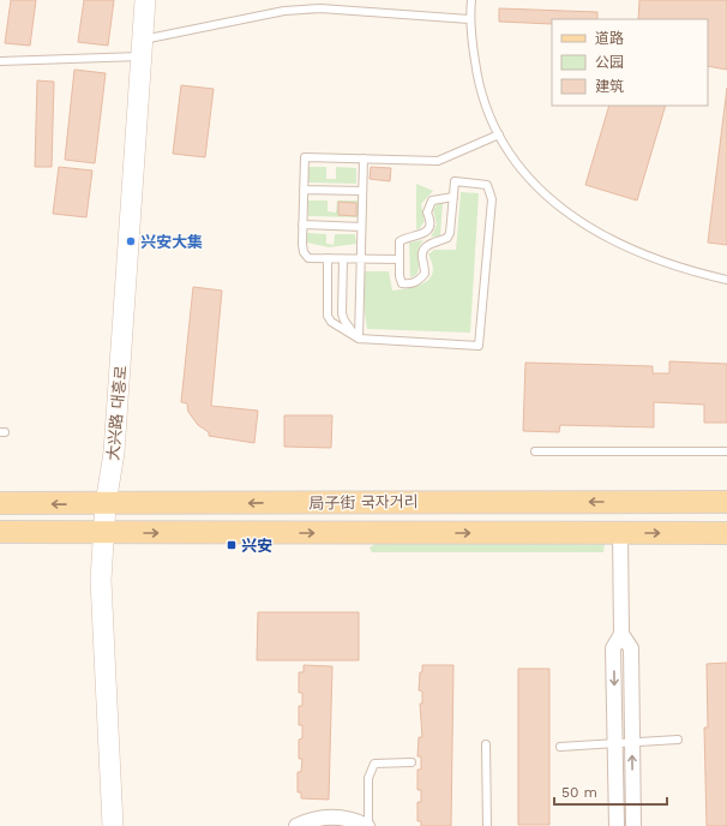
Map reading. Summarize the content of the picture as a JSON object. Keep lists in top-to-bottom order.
{
  "streets": {
    "main road": ["局子街 국자거리"],
    "street": ["大兴路 대흥로"]
  },
  "crossings": [
    ["大兴路 대흥로", "局子街 국자거리"]
  ],
  "places": {
    "other": ["兴安大集"],
    "transit": ["兴安"]
  },
  "legend": ["道路", "公园", "建筑"],
  "scale_bar": "50 m"
}
